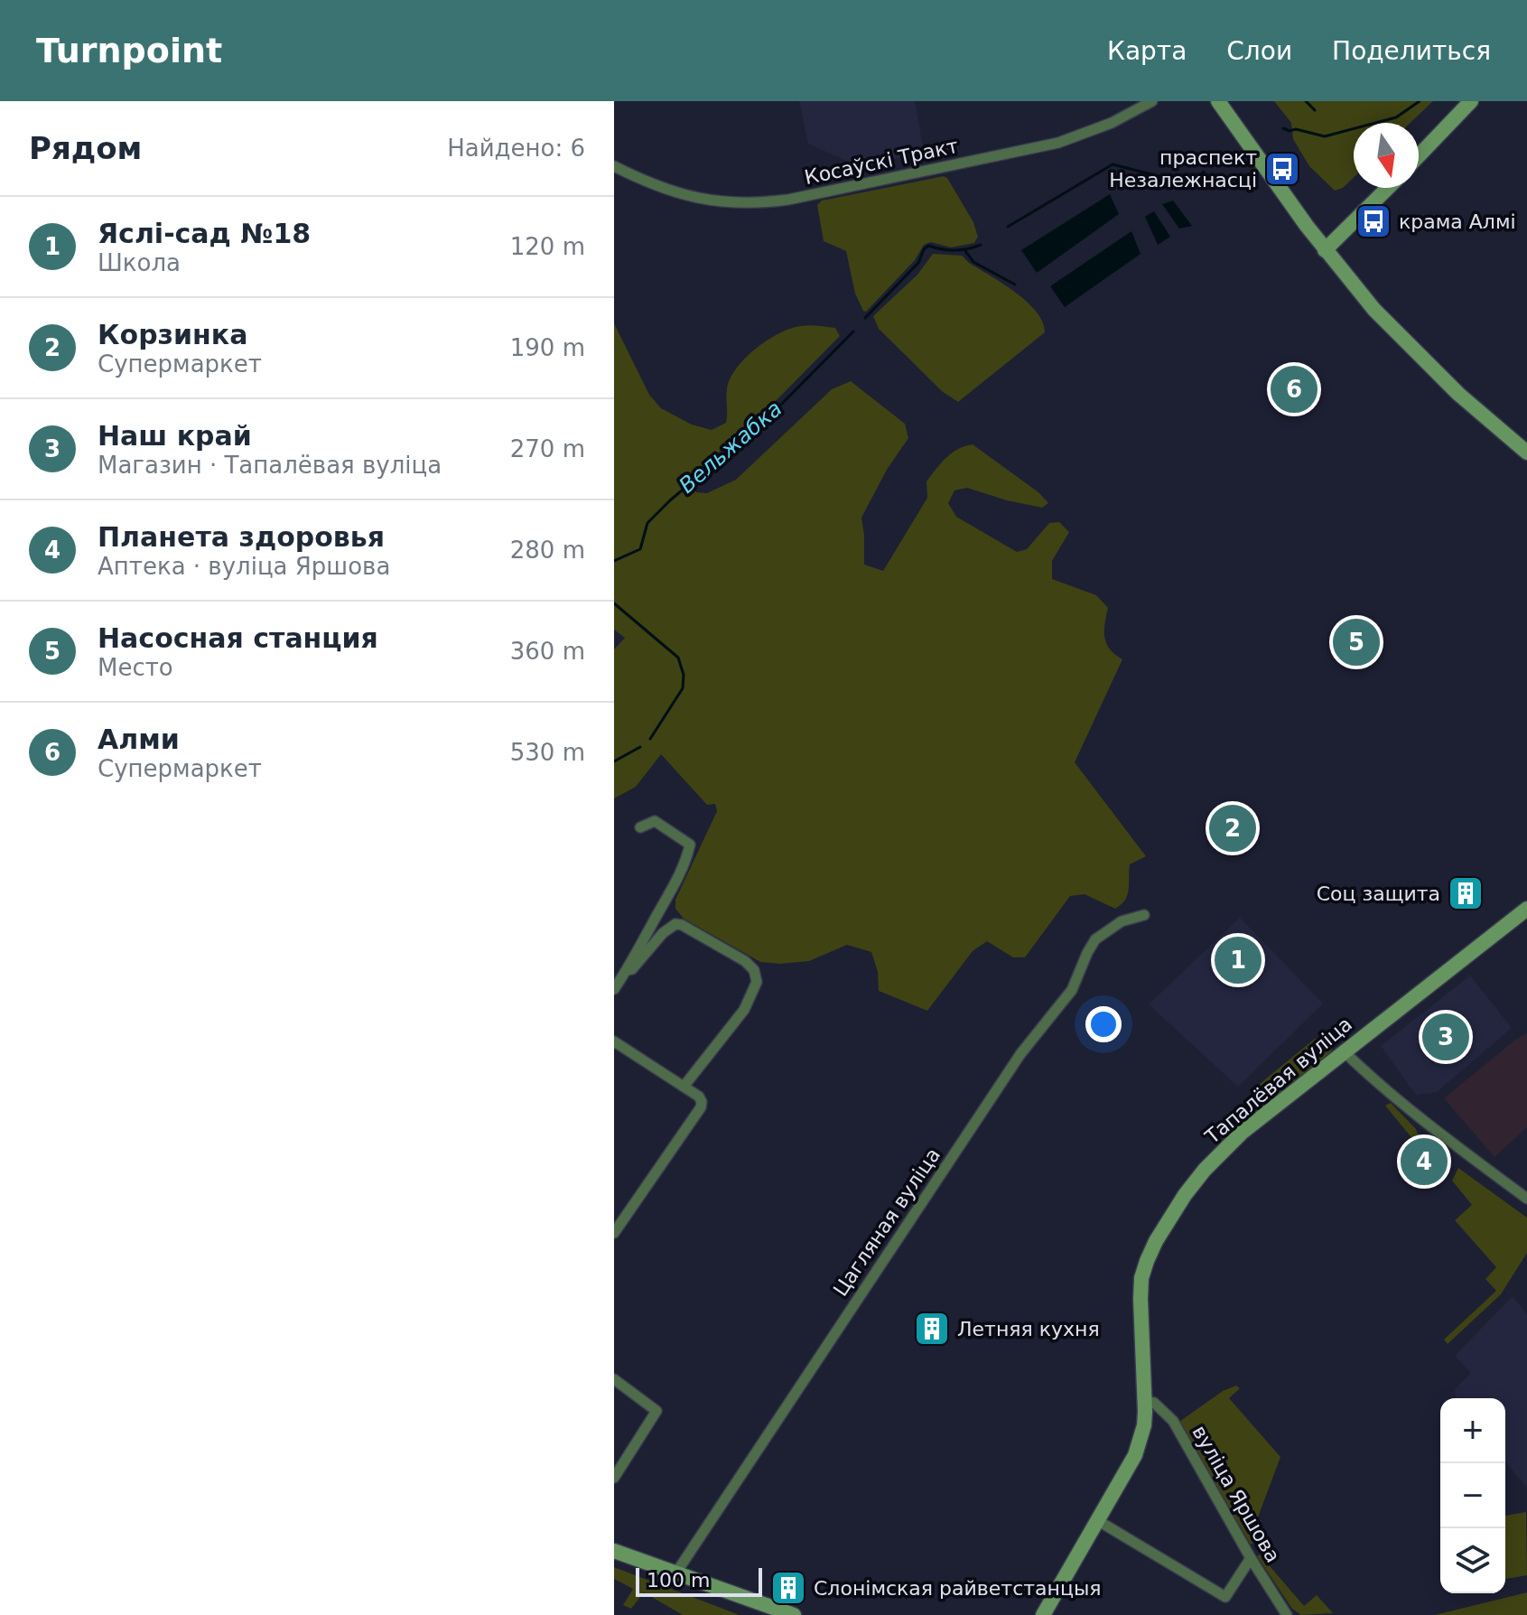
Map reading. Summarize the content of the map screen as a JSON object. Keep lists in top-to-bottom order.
{
  "streets": {
    "main road": ["Тапалёвая вуліца"],
    "street": ["Косаўскі Тракт", "Цагляная вуліца", "вуліца Яршова"]
  },
  "crossings": [
    ["Тапалёвая вуліца", "вуліца Яршова"]
  ],
  "water": ["Вельжабка"],
  "places": {
    "bus stop": ["праспект Незалежнасці", "крама Алмі"],
    "building": ["Соц защита", "Летняя кухня", "Слонімская райветстанцыя"]
  },
  "scale_bar": "100 m",
  "north": "bottom",
  "page": {
    "header": "Turnpoint",
    "nav": ["Карта", "Слои", "Поделиться"],
    "heading": ["Рядом", "Найдено: 6"],
    "list": [
      {
        "mark": "1",
        "name": "Яслі-сад №18",
        "note": "Школа",
        "value": "120 m"
      },
      {
        "mark": "2",
        "name": "Корзинка",
        "note": "Супермаркет",
        "value": "190 m"
      },
      {
        "mark": "3",
        "name": "Наш край",
        "note": "Магазин · Тапалёвая вуліца",
        "value": "270 m"
      },
      {
        "mark": "4",
        "name": "Планета здоровья",
        "note": "Аптека · вуліца Яршова",
        "value": "280 m"
      },
      {
        "mark": "5",
        "name": "Насосная станция",
        "note": "Место",
        "value": "360 m"
      },
      {
        "mark": "6",
        "name": "Алми",
        "note": "Супермаркет",
        "value": "530 m"
      }
    ],
    "pins": [
      "6",
      "5",
      "2",
      "1",
      "3",
      "4"
    ],
    "map_buttons": ["+", "−"],
    "scale": "100 m"
  }
}
